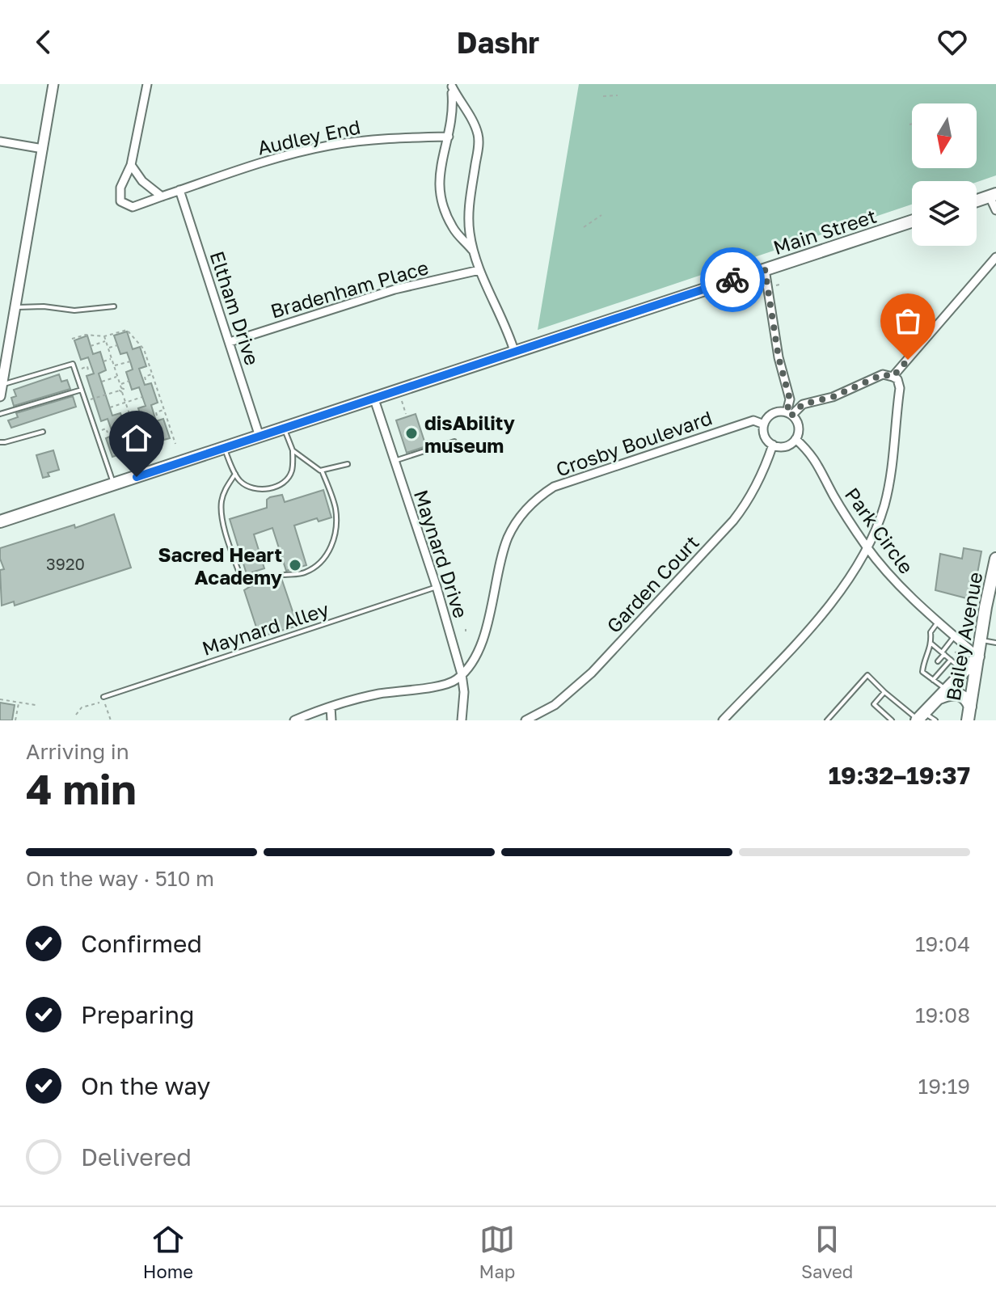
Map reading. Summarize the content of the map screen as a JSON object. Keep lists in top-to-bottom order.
{
  "streets": {
    "main road": ["Main Street", "Bailey Avenue"],
    "street": [
      "Audley End",
      "Bradenham Place",
      "Eltham Drive",
      "Crosby Boulevard",
      "Park Circle",
      "Maynard Drive",
      "Garden Court"
    ],
    "lane": ["Maynard Alley"]
  },
  "crossings": [
    ["Audley End", "Eltham Drive"],
    ["Main Street", "Eltham Drive"],
    ["Main Street", "Maynard Drive"],
    ["Bradenham Place", "Eltham Drive"],
    ["Crosby Boulevard", "Park Circle"],
    ["Crosby Boulevard", "Maynard Drive"],
    ["Crosby Boulevard", "Garden Court"],
    ["Park Circle", "Garden Court"],
    ["Park Circle", "Bailey Avenue"],
    ["Maynard Drive", "Maynard Alley"]
  ],
  "places": ["disAbility museum", "Sacred Heart Academy"],
  "house_numbers": ["3920"],
  "north": "bottom",
  "page": {
    "header": "Dashr",
    "heading": ["4 min", "Arriving in", "19:32–19:37"],
    "bar": "On the way · 510 m",
    "list": [
      ["Confirmed", "19:04"],
      ["Preparing", "19:08"],
      ["On the way", "19:19"],
      "Delivered"
    ],
    "tabs": ["Home", "Map", "Saved"]
  }
}
